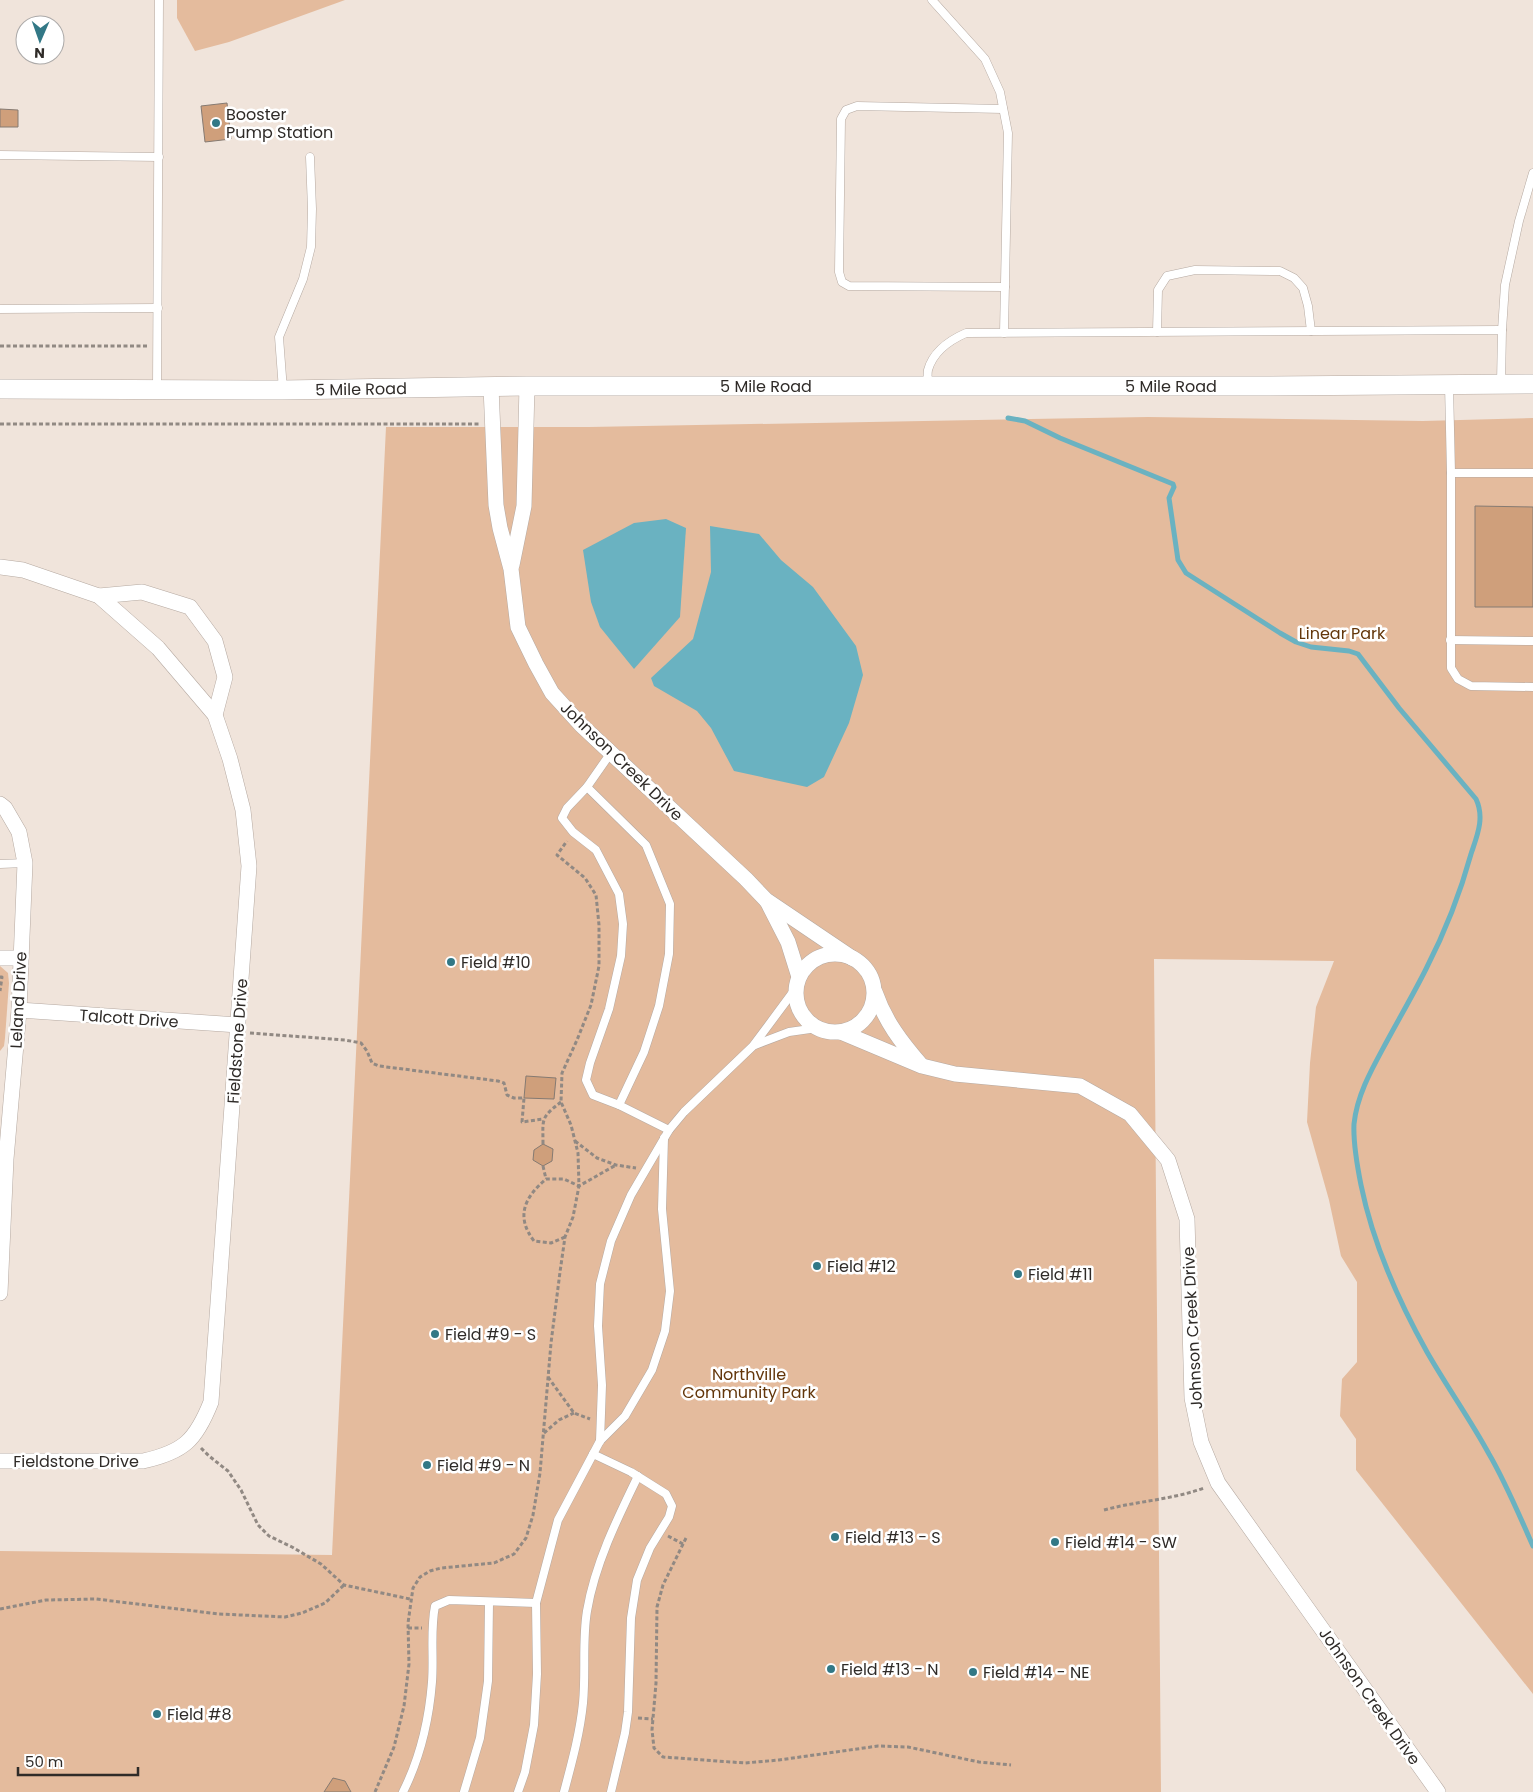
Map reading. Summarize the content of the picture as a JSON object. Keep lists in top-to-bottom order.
{
  "streets": {
    "street": [
      "5 Mile Road",
      "Johnson Creek Drive",
      "Leland Drive",
      "Talcott Drive",
      "Fieldstone Drive"
    ]
  },
  "crossings": [
    ["5 Mile Road", "Johnson Creek Drive"],
    ["Leland Drive", "Talcott Drive"],
    ["Talcott Drive", "Fieldstone Drive"]
  ],
  "parks": ["Linear Park", "Northville Community Park"],
  "places": [
    "Booster Pump Station",
    "Field #10",
    "Field #12",
    "Field #11",
    "Field #9 - S",
    "Field #9 - N",
    "Field #13 - S",
    "Field #14 - SW",
    "Field #13 - N",
    "Field #14 - NE",
    "Field #8"
  ],
  "scale_bar": "50 m",
  "north": "bottom"
}
